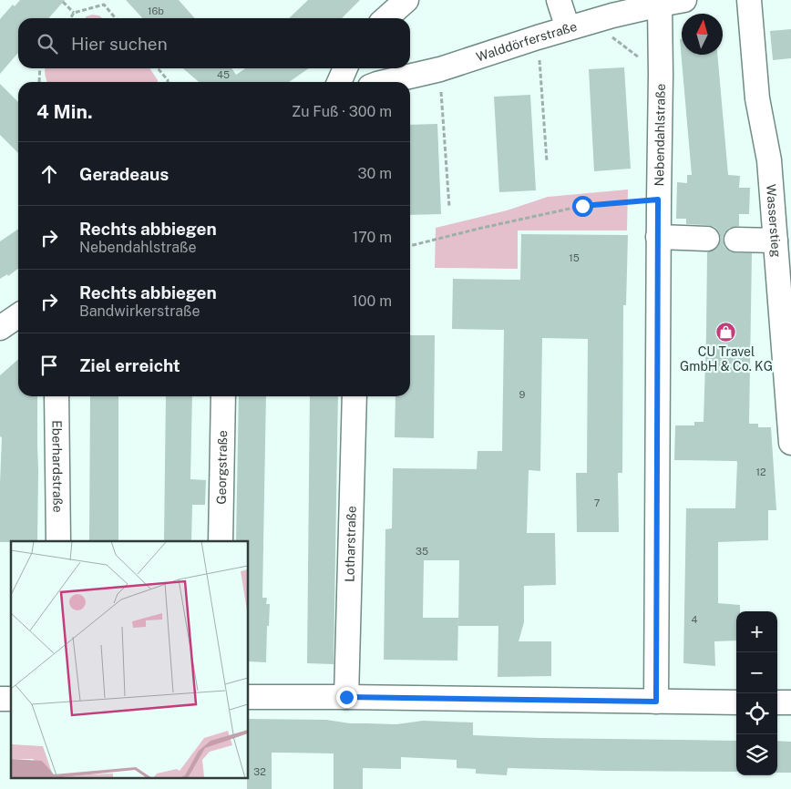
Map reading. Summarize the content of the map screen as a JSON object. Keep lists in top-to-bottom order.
{
  "streets": {
    "street": [
      "Walddörferstraße",
      "Nebendahlstraße",
      "Wasserstieg",
      "Eberhardstraße",
      "Georgstraße",
      "Lotharstraße"
    ]
  },
  "crossings": [
    ["Walddörferstraße", "Nebendahlstraße"]
  ],
  "places": {
    "shop": ["CU Travel GmbH & Co. KG"]
  },
  "house_numbers": [
    "16b",
    "45",
    "15",
    "9",
    "12",
    "7",
    "35",
    "4",
    "32"
  ],
  "north": "top",
  "page": {
    "search": "Hier suchen",
    "heading": ["4 Min.", "Zu Fuß · 300 m"],
    "list": [
      ["Geradeaus", "30 m"],
      ["Rechts abbiegen", "Nebendahlstraße", "170 m"],
      ["Rechts abbiegen", "Bandwirkerstraße", "100 m"],
      "Ziel erreicht"
    ],
    "map_buttons": ["+", "−"]
  }
}
